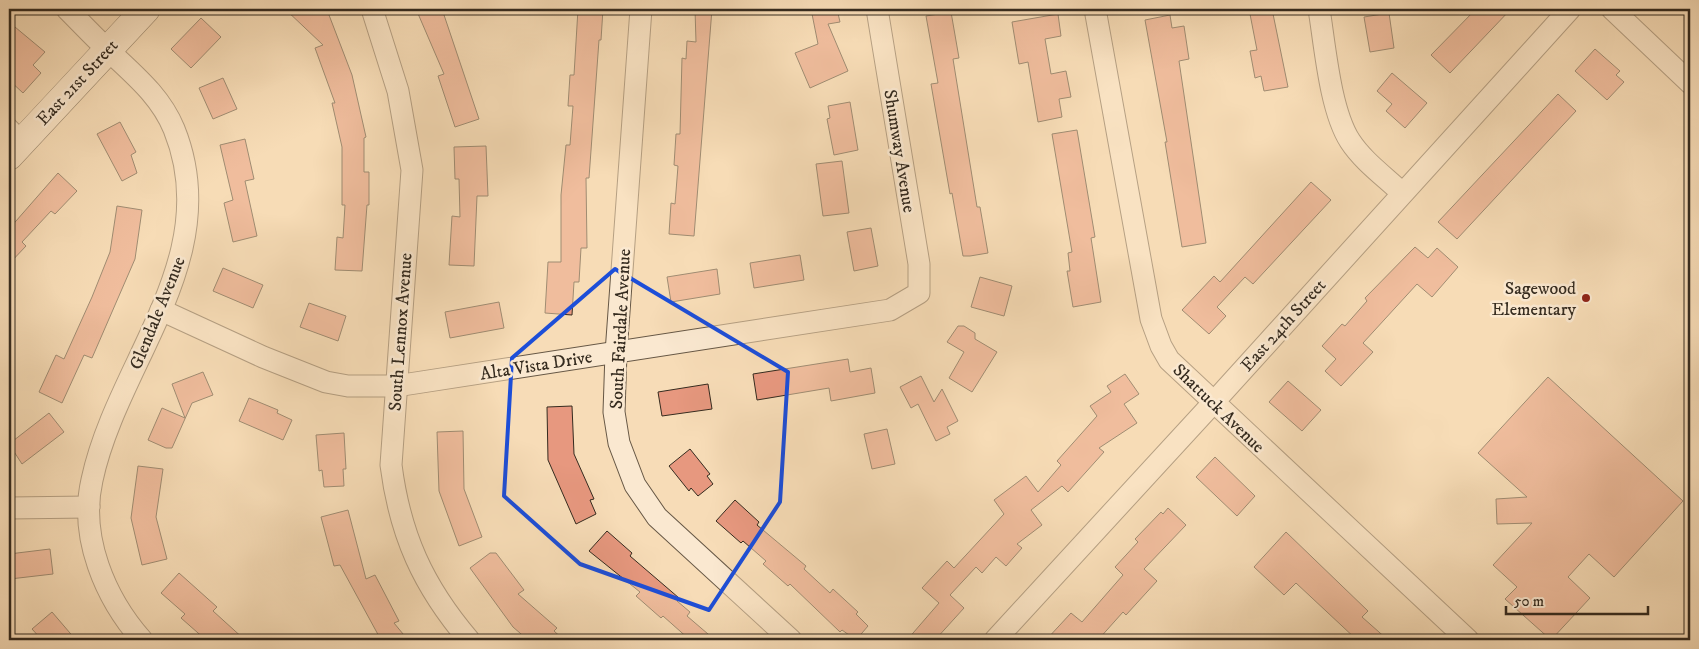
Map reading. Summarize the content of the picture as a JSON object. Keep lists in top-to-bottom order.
{
  "streets": {
    "street": [
      "East 21st Street",
      "Shumway Avenue",
      "Glendale Avenue",
      "East 24th Street",
      "South Fairdale Avenue",
      "South Lennox Avenue",
      "Alta Vista Drive",
      "Shattuck Avenue"
    ]
  },
  "crossings": [
    ["East 21st Street", "Glendale Avenue"],
    ["Shumway Avenue", "Alta Vista Drive"],
    ["Glendale Avenue", "Alta Vista Drive"],
    ["East 24th Street", "Shattuck Avenue"],
    ["South Fairdale Avenue", "Alta Vista Drive"],
    ["South Lennox Avenue", "Alta Vista Drive"]
  ],
  "places": ["Sagewood Elementary"],
  "scale_bar": "50 m"
}
